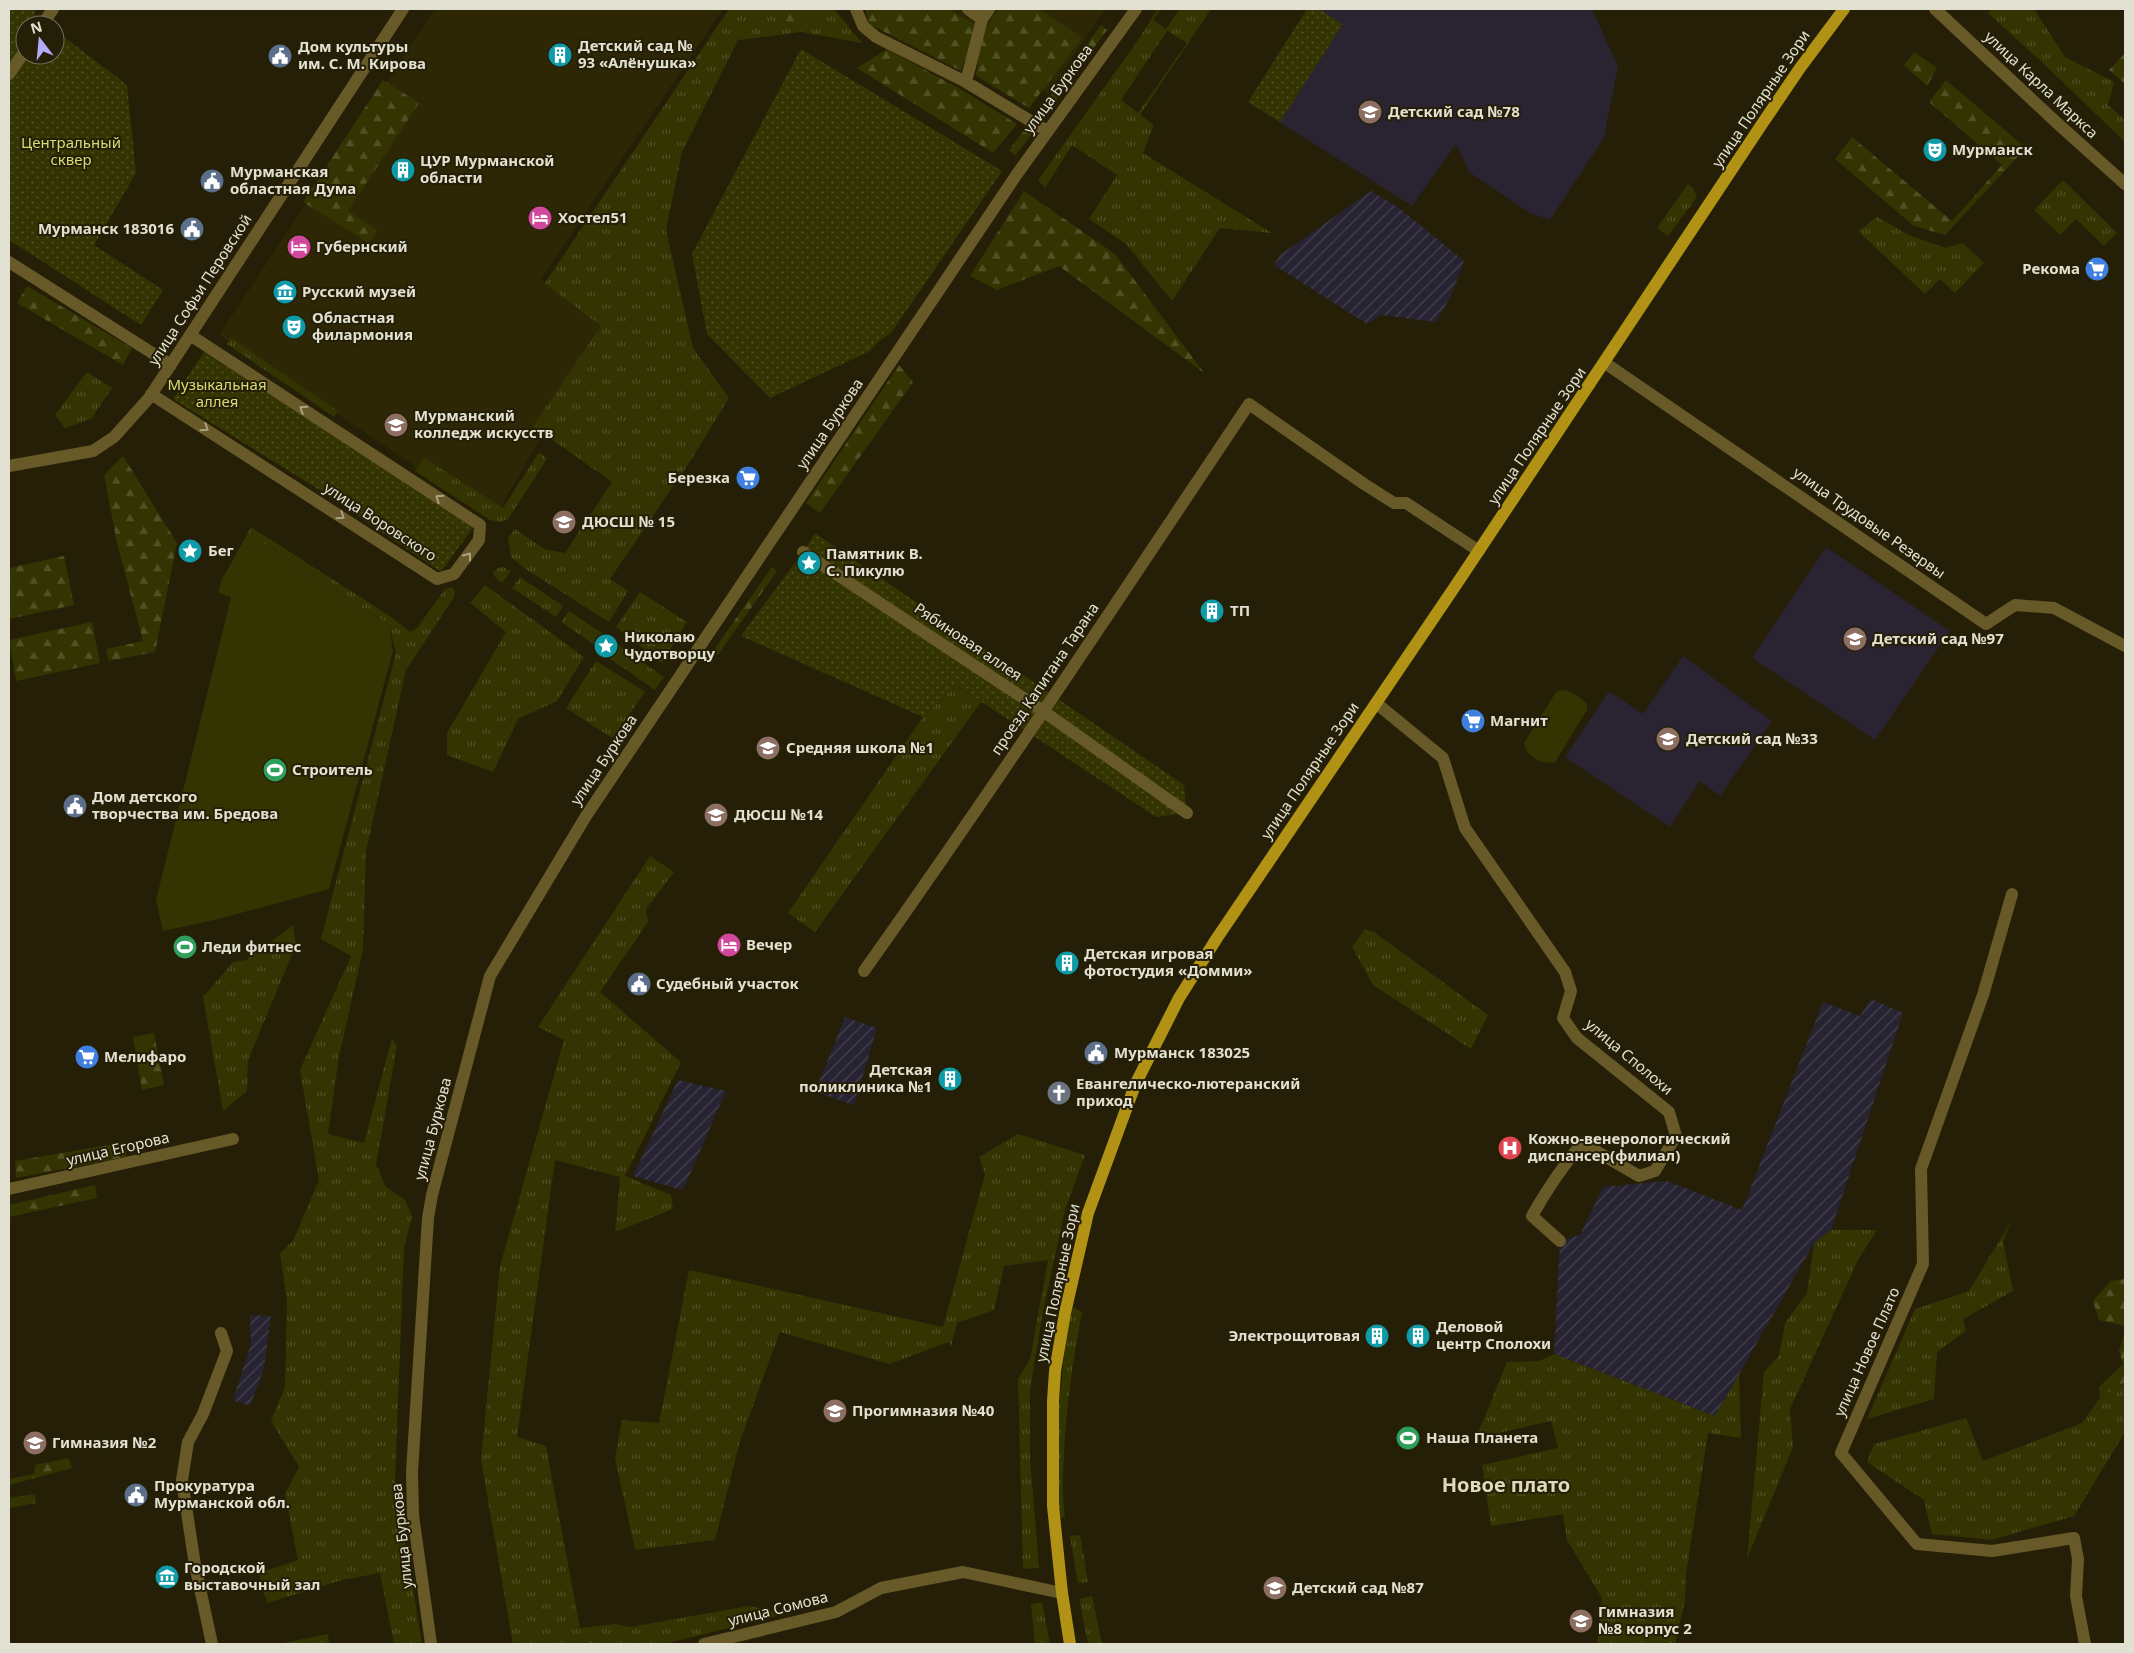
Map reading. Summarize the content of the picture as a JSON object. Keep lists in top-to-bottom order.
{
  "streets": {
    "main road": ["улица Полярные Зори"],
    "street": [
      "улица Карла Маркса",
      "улица Буркова",
      "улица Софьи Перовской",
      "улица Воровского",
      "улица Трудовые Резервы",
      "Рябиновая аллея",
      "проезд Капитана Тарана",
      "улица Сполохи",
      "улица Егорова",
      "улица Новое Плато",
      "улица Сомова"
    ]
  },
  "crossings": [
    ["улица Полярные Зори", "улица Трудовые Резервы"],
    ["улица Полярные Зори", "проезд Капитана Тарана"],
    ["улица Полярные Зори", "улица Сполохи"],
    ["улица Полярные Зори", "улица Сомова"],
    ["улица Софьи Перовской", "улица Воровского"],
    ["Рябиновая аллея", "проезд Капитана Тарана"]
  ],
  "districts": ["Новое плато"],
  "parks": ["Центральный сквер", "Музыкальная аллея"],
  "places": {
    "building": [
      "Детский сад № 93 «Алёнушка»",
      "ЦУР Мурманской области",
      "ТП",
      "Детская игровая фотостудия «Домми»",
      "Детская поликлиника №1",
      "Электрощитовая",
      "Деловой центр Сполохи"
    ],
    "public building": [
      "Дом культуры им. С. М. Кирова",
      "Мурманская областная Дума",
      "Мурманск 183016",
      "Дом детского творчества им. Бредова",
      "Судебный участок",
      "Мурманск 183025",
      "Прокуратура Мурманской обл."
    ],
    "school or university": [
      "Детский сад №78",
      "Мурманский колледж искусств",
      "ДЮСШ № 15",
      "Детский сад №97",
      "Детский сад №33",
      "Средняя школа №1",
      "ДЮСШ №14",
      "Прогимназия №40",
      "Гимназия №2",
      "Детский сад №87",
      "Гимназия №8 корпус 2"
    ],
    "theatre": ["Мурманск", "Областная филармония"],
    "hotel": ["Хостел51", "Губернский", "Вечер"],
    "supermarket": [
      "Рекома",
      "Березка",
      "Магнит",
      "Мелифаро"
    ],
    "museum": ["Русский музей", "Городской выставочный зал"],
    "place": ["Бег", "Памятник В. С. Пикулю", "Николаю Чудотворцу"],
    "sports": ["Строитель", "Леди фитнес", "Наша Планета"],
    "church": ["Евангелическо-лютеранский приход"],
    "hospital": ["Кожно-венерологический диспансер(филиал)"]
  },
  "north": "top"
}
